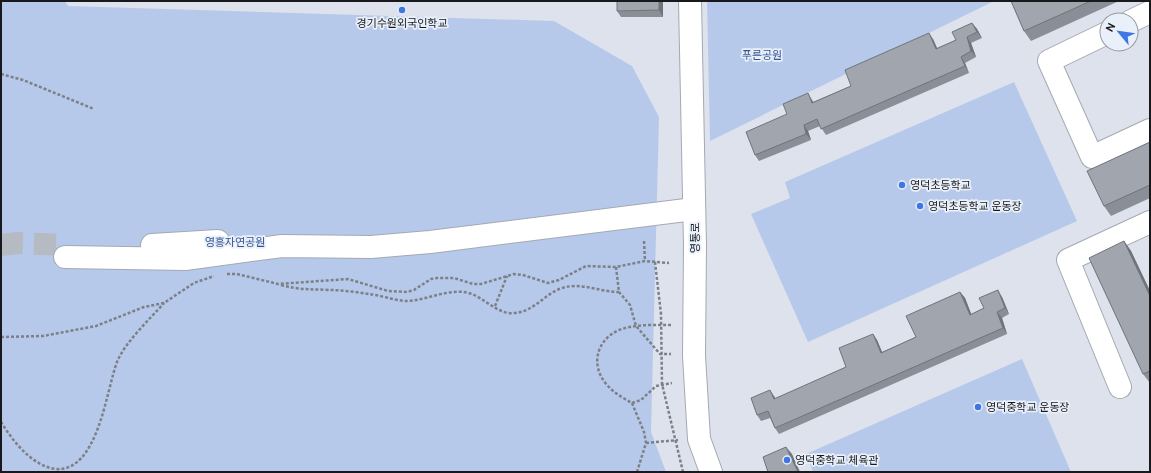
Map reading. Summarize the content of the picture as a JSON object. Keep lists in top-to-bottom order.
{
  "streets": {
    "street": ["영통로"]
  },
  "parks": ["푸른공원", "영흥자연공원"],
  "places": [
    "경기수원외국인학교",
    "영덕초등학교",
    "영덕초등학교 운동장",
    "영덕중학교 운동장",
    "영덕중학교 체육관"
  ],
  "north": "top left"
}
